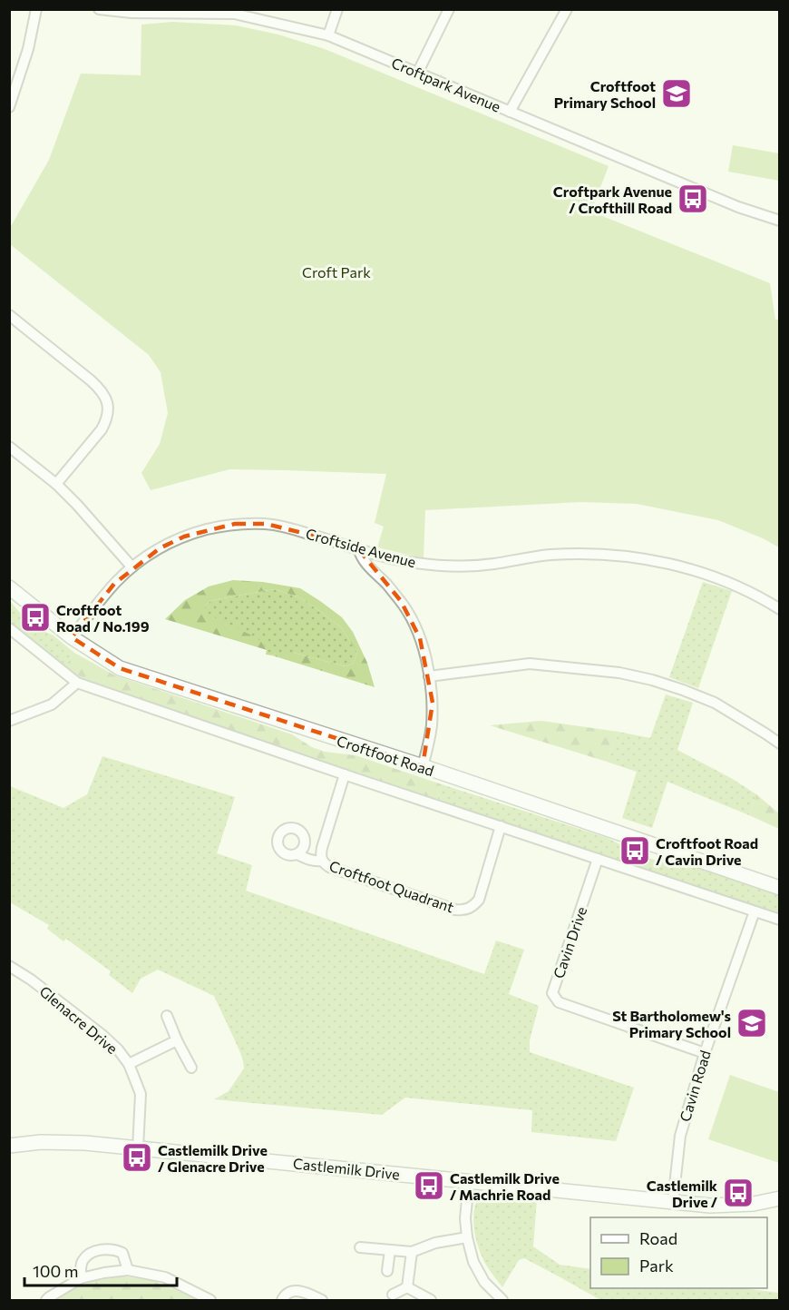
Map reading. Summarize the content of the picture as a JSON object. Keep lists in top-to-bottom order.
{
  "streets": {
    "street": [
      "Croftpark Avenue",
      "Croftside Avenue",
      "Croftfoot Road",
      "Croftfoot Quadrant",
      "Cavin Drive",
      "Glenacre Drive",
      "Cavin Road",
      "Castlemilk Drive"
    ]
  },
  "crossings": [
    ["Croftside Avenue", "Croftfoot Road"],
    ["Croftfoot Road", "Croftfoot Quadrant"],
    ["Croftfoot Road", "Cavin Drive"],
    ["Croftfoot Road", "Cavin Road"],
    ["Cavin Drive", "Cavin Road"],
    ["Glenacre Drive", "Castlemilk Drive"],
    ["Cavin Road", "Castlemilk Drive"]
  ],
  "parks": ["Croft Park"],
  "places": {
    "school or university": ["Croftfoot Primary School", "St Bartholomew's Primary School"],
    "bus stop": [
      "Croftpark Avenue / Crofthill Road",
      "Croftfoot Road / No.199",
      "Croftfoot Road / Cavin Drive",
      "Castlemilk Drive / Glenacre Drive",
      "Castlemilk Drive / Machrie Road",
      "Castlemilk Drive /"
    ]
  },
  "legend": ["Road", "Park"],
  "scale_bar": "100 m"
}
